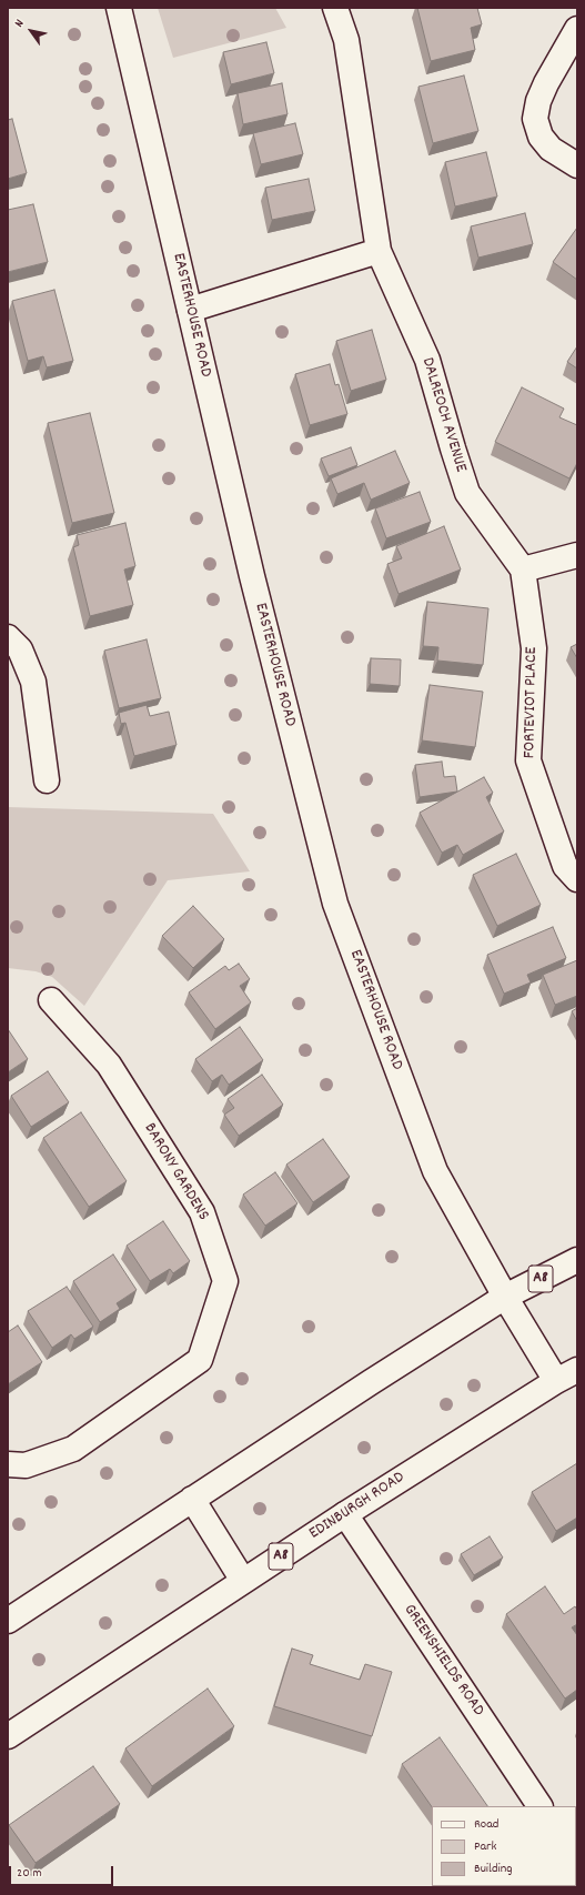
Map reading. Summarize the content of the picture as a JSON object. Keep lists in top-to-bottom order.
{
  "streets": {
    "street": [
      "EASTERHOUSE ROAD",
      "DALREOCH AVENUE",
      "FORTEVIOT PLACE",
      "BARONY GARDENS",
      "A8",
      "EDINBURGH ROAD",
      "GREENSHIELDS ROAD"
    ]
  },
  "crossings": [
    ["EASTERHOUSE ROAD", "A8"],
    ["DALREOCH AVENUE", "FORTEVIOT PLACE"],
    ["A8", "EDINBURGH ROAD"],
    ["EDINBURGH ROAD", "GREENSHIELDS ROAD"]
  ],
  "legend": ["Road", "Park", "Building"],
  "scale_bar": "20 m",
  "north": "top left"
}
